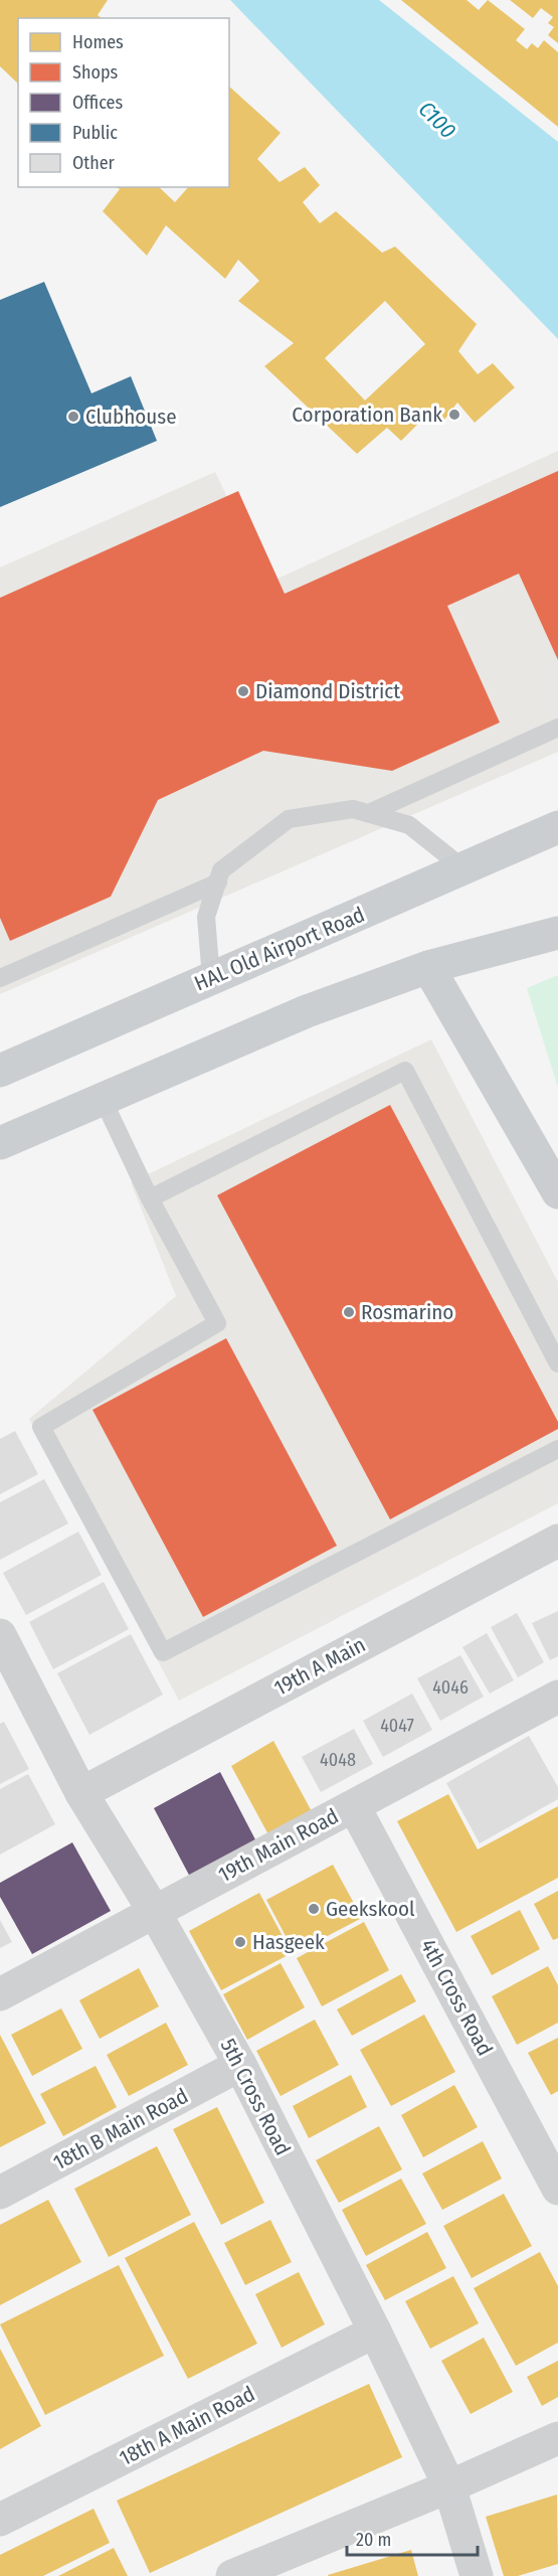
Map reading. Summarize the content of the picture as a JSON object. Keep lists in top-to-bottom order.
{
  "streets": {
    "main road": ["HAL Old Airport Road"],
    "street": [
      "19th A Main",
      "19th Main Road",
      "4th Cross Road",
      "5th Cross Road",
      "18th B Main Road",
      "18th A Main Road"
    ]
  },
  "crossings": [
    ["19th A Main", "5th Cross Road"],
    ["19th Main Road", "4th Cross Road"],
    ["19th Main Road", "5th Cross Road"],
    ["5th Cross Road", "18th B Main Road"],
    ["5th Cross Road", "18th A Main Road"]
  ],
  "water": ["C100"],
  "places": [
    "Corporation Bank",
    "Clubhouse",
    "Diamond District",
    "Rosmarino",
    "Geekskool",
    "Hasgeek"
  ],
  "house_numbers": ["4046", "4047", "4048"],
  "legend": [
    "Homes",
    "Shops",
    "Offices",
    "Public",
    "Other"
  ],
  "scale_bar": "20 m"
}
